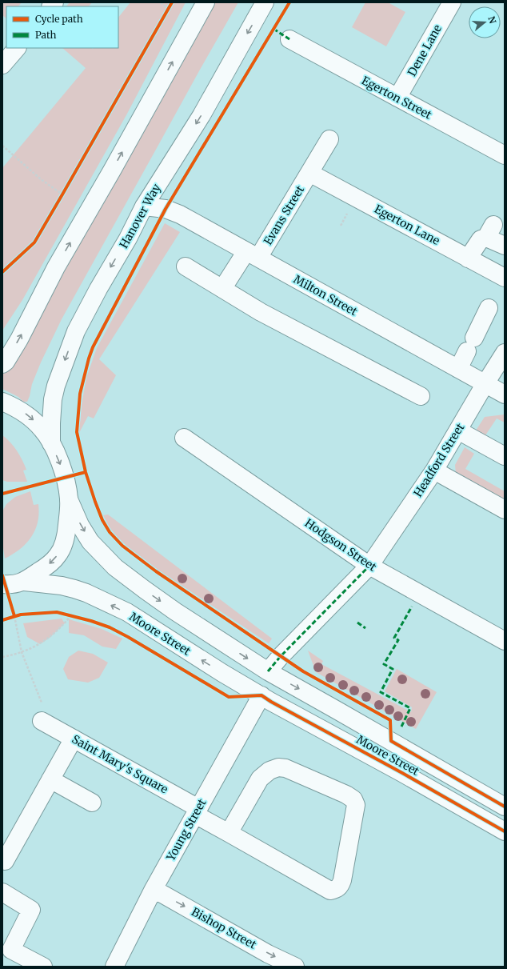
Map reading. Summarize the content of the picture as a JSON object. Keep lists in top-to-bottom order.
{
  "streets": {
    "main road": [
      "Dene Lane",
      "Egerton Street",
      "Evans Street",
      "Hanover Way",
      "Egerton Lane",
      "Milton Street",
      "Headford Street",
      "Hodgson Street",
      "Moore Street",
      "Saint Mary's Square",
      "Young Street",
      "Bishop Street"
    ]
  },
  "crossings": [
    ["Dene Lane", "Egerton Street"],
    ["Evans Street", "Egerton Lane"],
    ["Evans Street", "Milton Street"],
    ["Hanover Way", "Milton Street"],
    ["Hanover Way", "Moore Street"],
    ["Milton Street", "Headford Street"],
    ["Headford Street", "Hodgson Street"],
    ["Headford Street", "Moore Street"],
    ["Moore Street", "Young Street"],
    ["Saint Mary's Square", "Young Street"],
    ["Young Street", "Bishop Street"]
  ],
  "one_way": ["Bishop Street"],
  "legend": ["Cycle path", "Path"],
  "north": "right"
}
